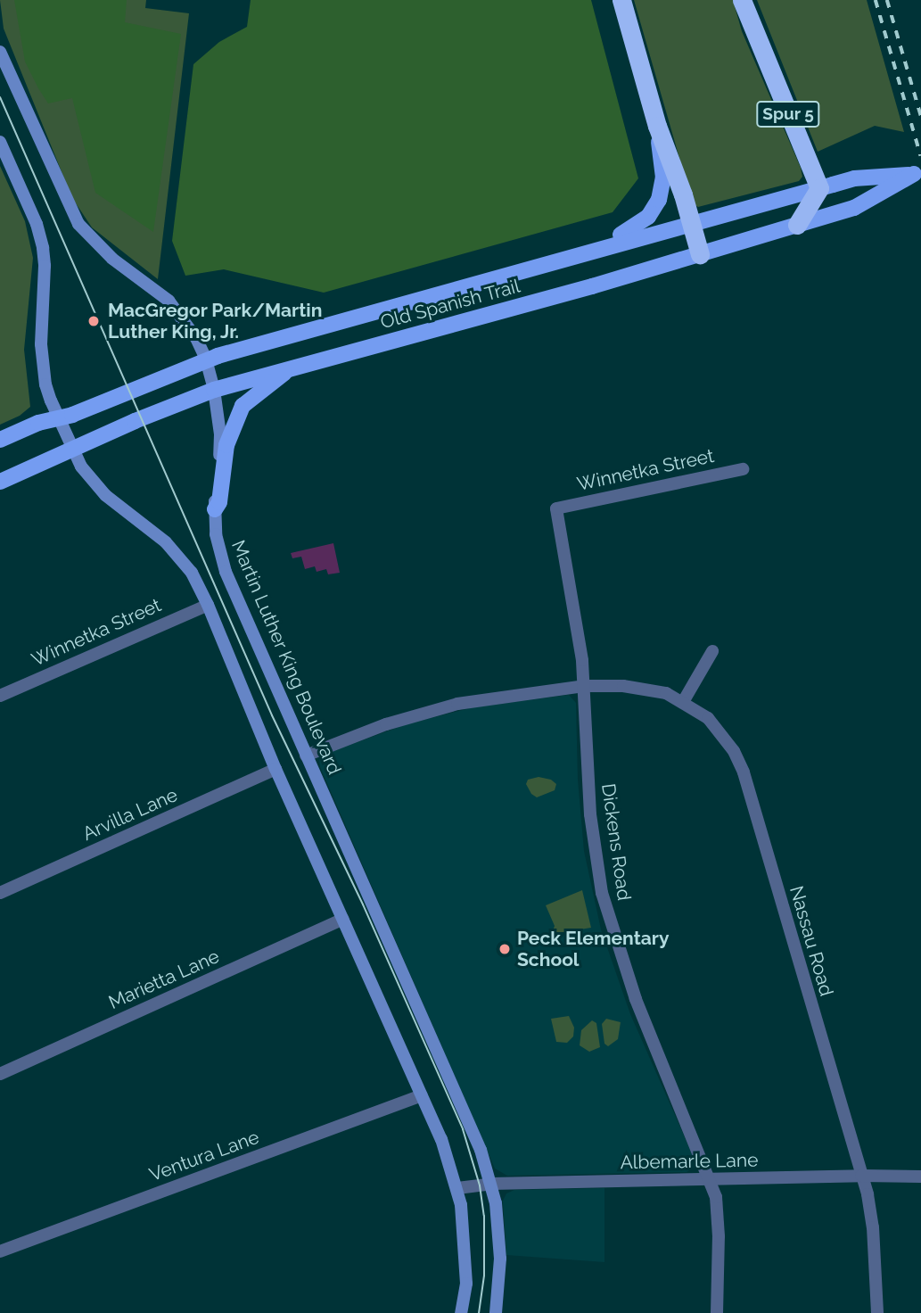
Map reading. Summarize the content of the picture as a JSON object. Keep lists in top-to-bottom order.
{
  "streets": {
    "highway": ["Spur 5"],
    "main road": ["Old Spanish Trail", "Martin Luther King Boulevard"],
    "street": [
      "Winnetka Street",
      "Arvilla Lane",
      "Dickens Road",
      "Nassau Road",
      "Marietta Lane",
      "Ventura Lane",
      "Albemarle Lane"
    ]
  },
  "crossings": [
    ["Spur 5", "Old Spanish Trail"],
    ["Old Spanish Trail", "Martin Luther King Boulevard"],
    ["Winnetka Street", "Dickens Road"],
    ["Martin Luther King Boulevard", "Albemarle Lane"],
    ["Dickens Road", "Nassau Road"],
    ["Dickens Road", "Albemarle Lane"],
    ["Nassau Road", "Albemarle Lane"]
  ],
  "places": ["MacGregor Park/Martin Luther King, Jr.", "Peck Elementary School"]
}
